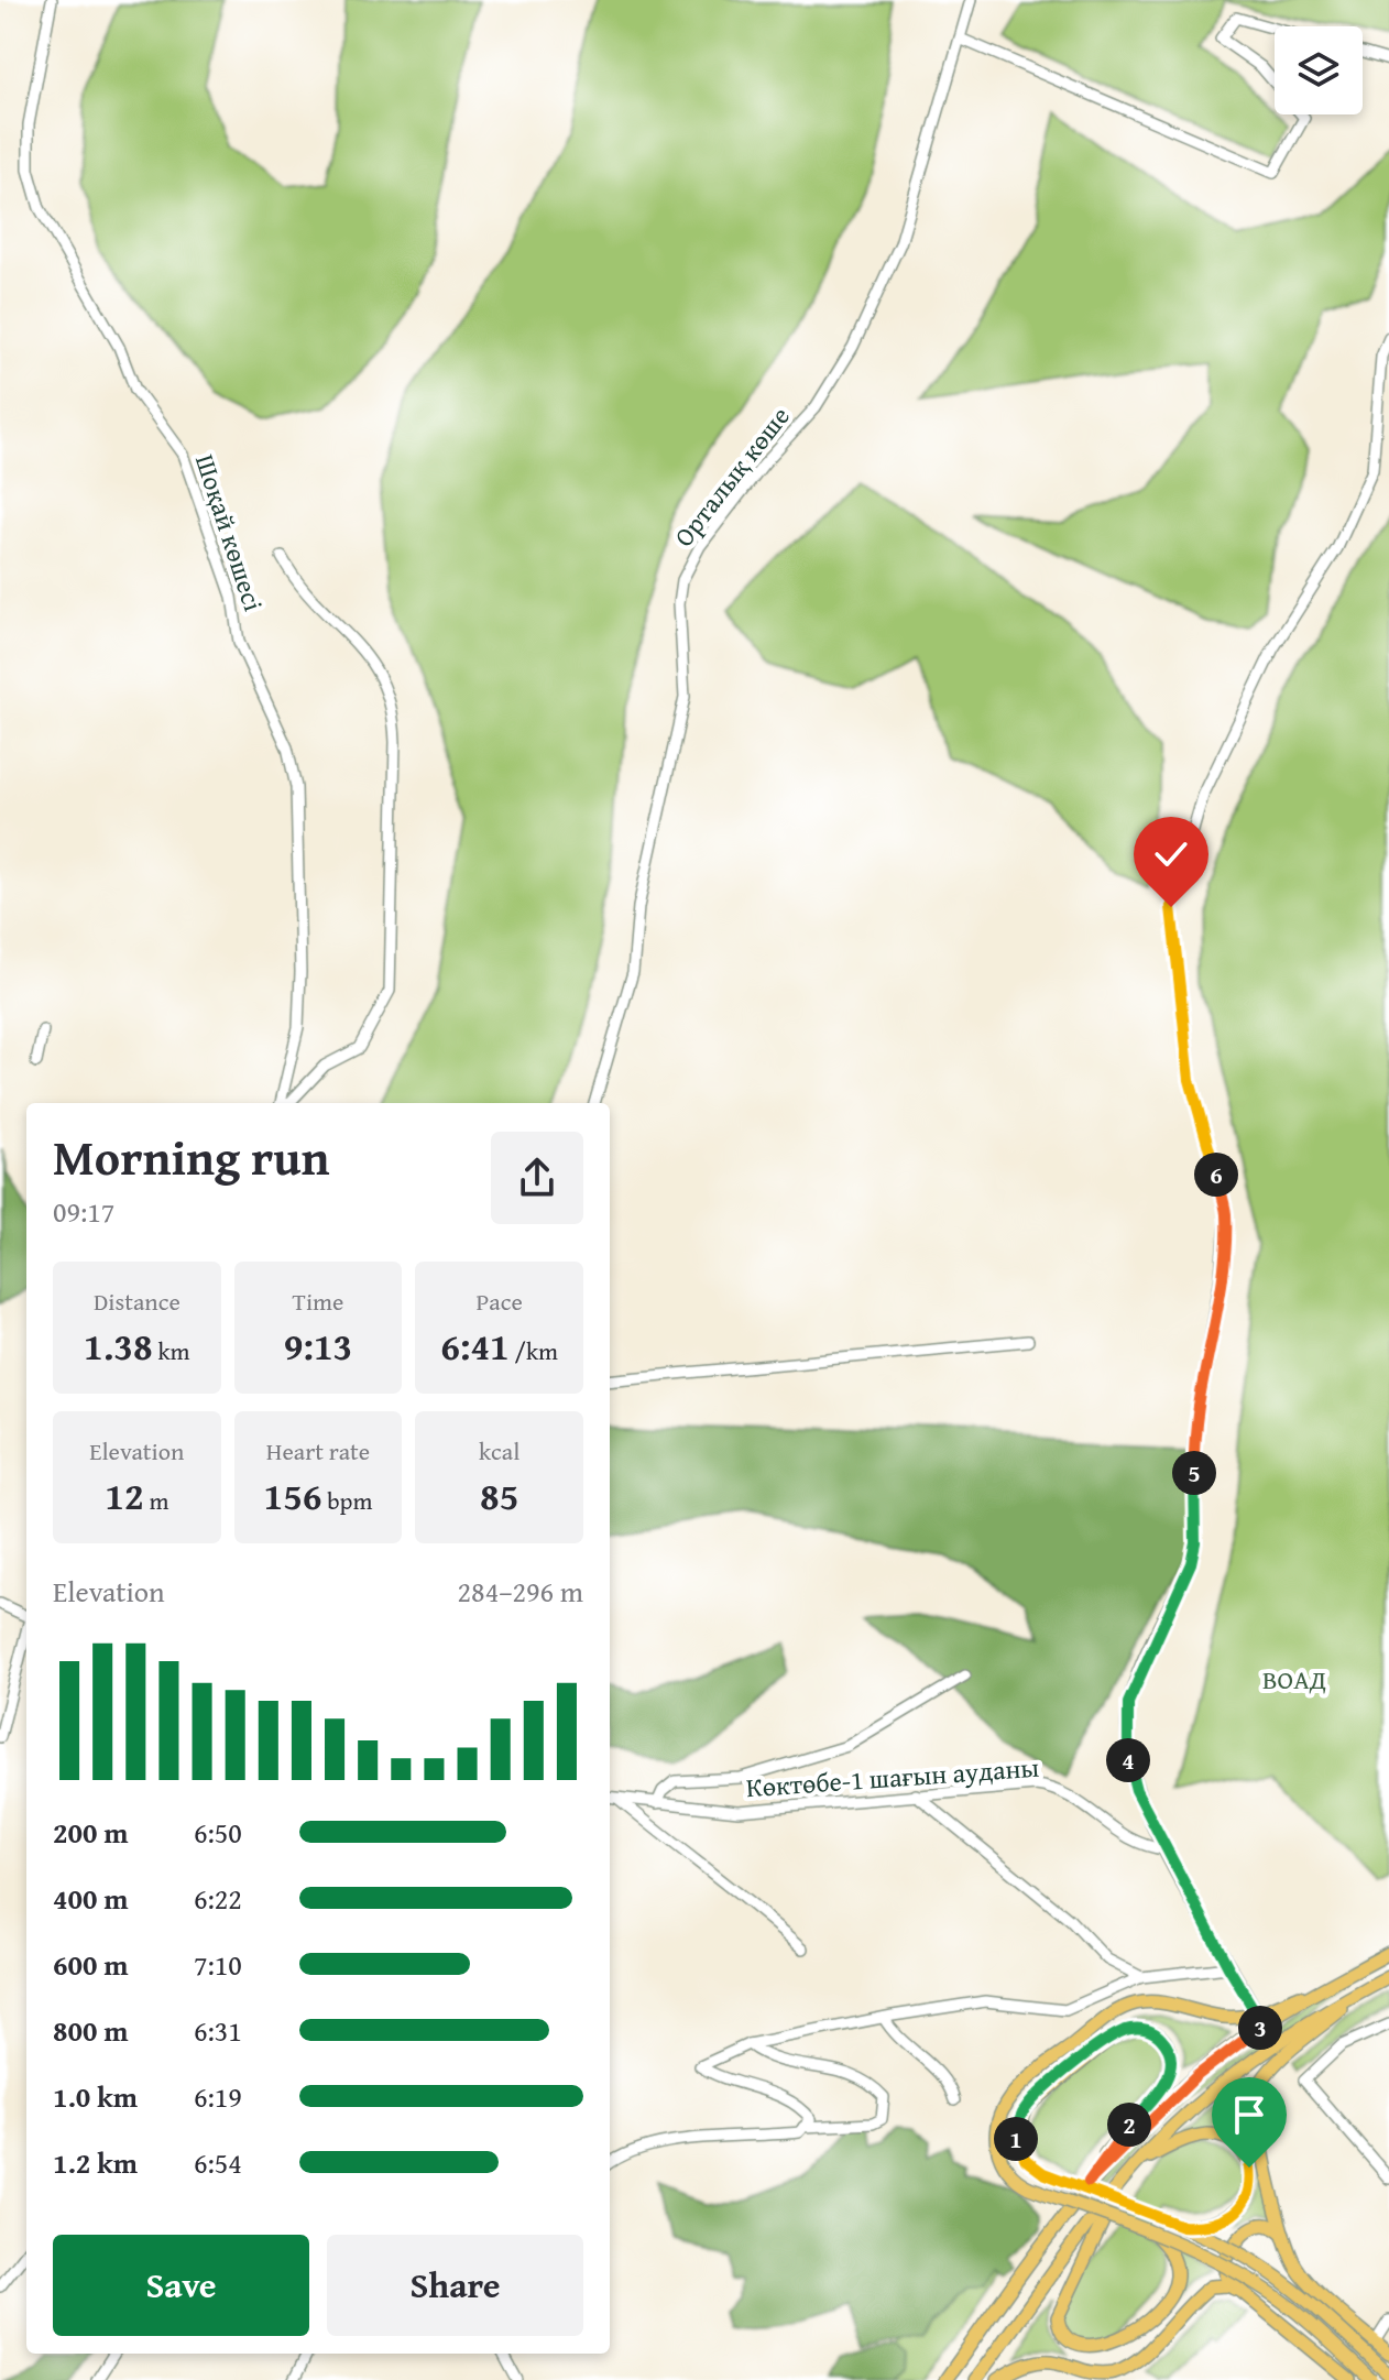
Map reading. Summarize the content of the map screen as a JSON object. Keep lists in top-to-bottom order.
{
  "streets": {
    "street": ["Орталық көше", "Шоқай көшесі", "Көктөбе-1 шағын ауданы"]
  },
  "parks": ["ВОАД"],
  "page": {
    "heading": ["Morning run", "09:17"],
    "pins": [
      "6",
      "5",
      "4",
      "3",
      "2",
      "1"
    ],
    "stats": [
      ["Distance", "1.38 km"],
      ["Time", "9:13"],
      ["Pace", "6:41 /km"],
      ["Elevation", "12 m"],
      ["Heart rate", "156 bpm"],
      ["kcal", "85"]
    ],
    "chart": ["Elevation", "284–296 m"],
    "list": [
      {
        "name": "200 m",
        "note": "6:50"
      },
      {
        "name": "400 m",
        "note": "6:22"
      },
      {
        "name": "600 m",
        "note": "7:10"
      },
      {
        "name": "800 m",
        "note": "6:31"
      },
      {
        "name": "1.0 km",
        "note": "6:19"
      },
      {
        "name": "1.2 km",
        "note": "6:54"
      }
    ],
    "buttons": ["Save", "Share"]
  }
}
